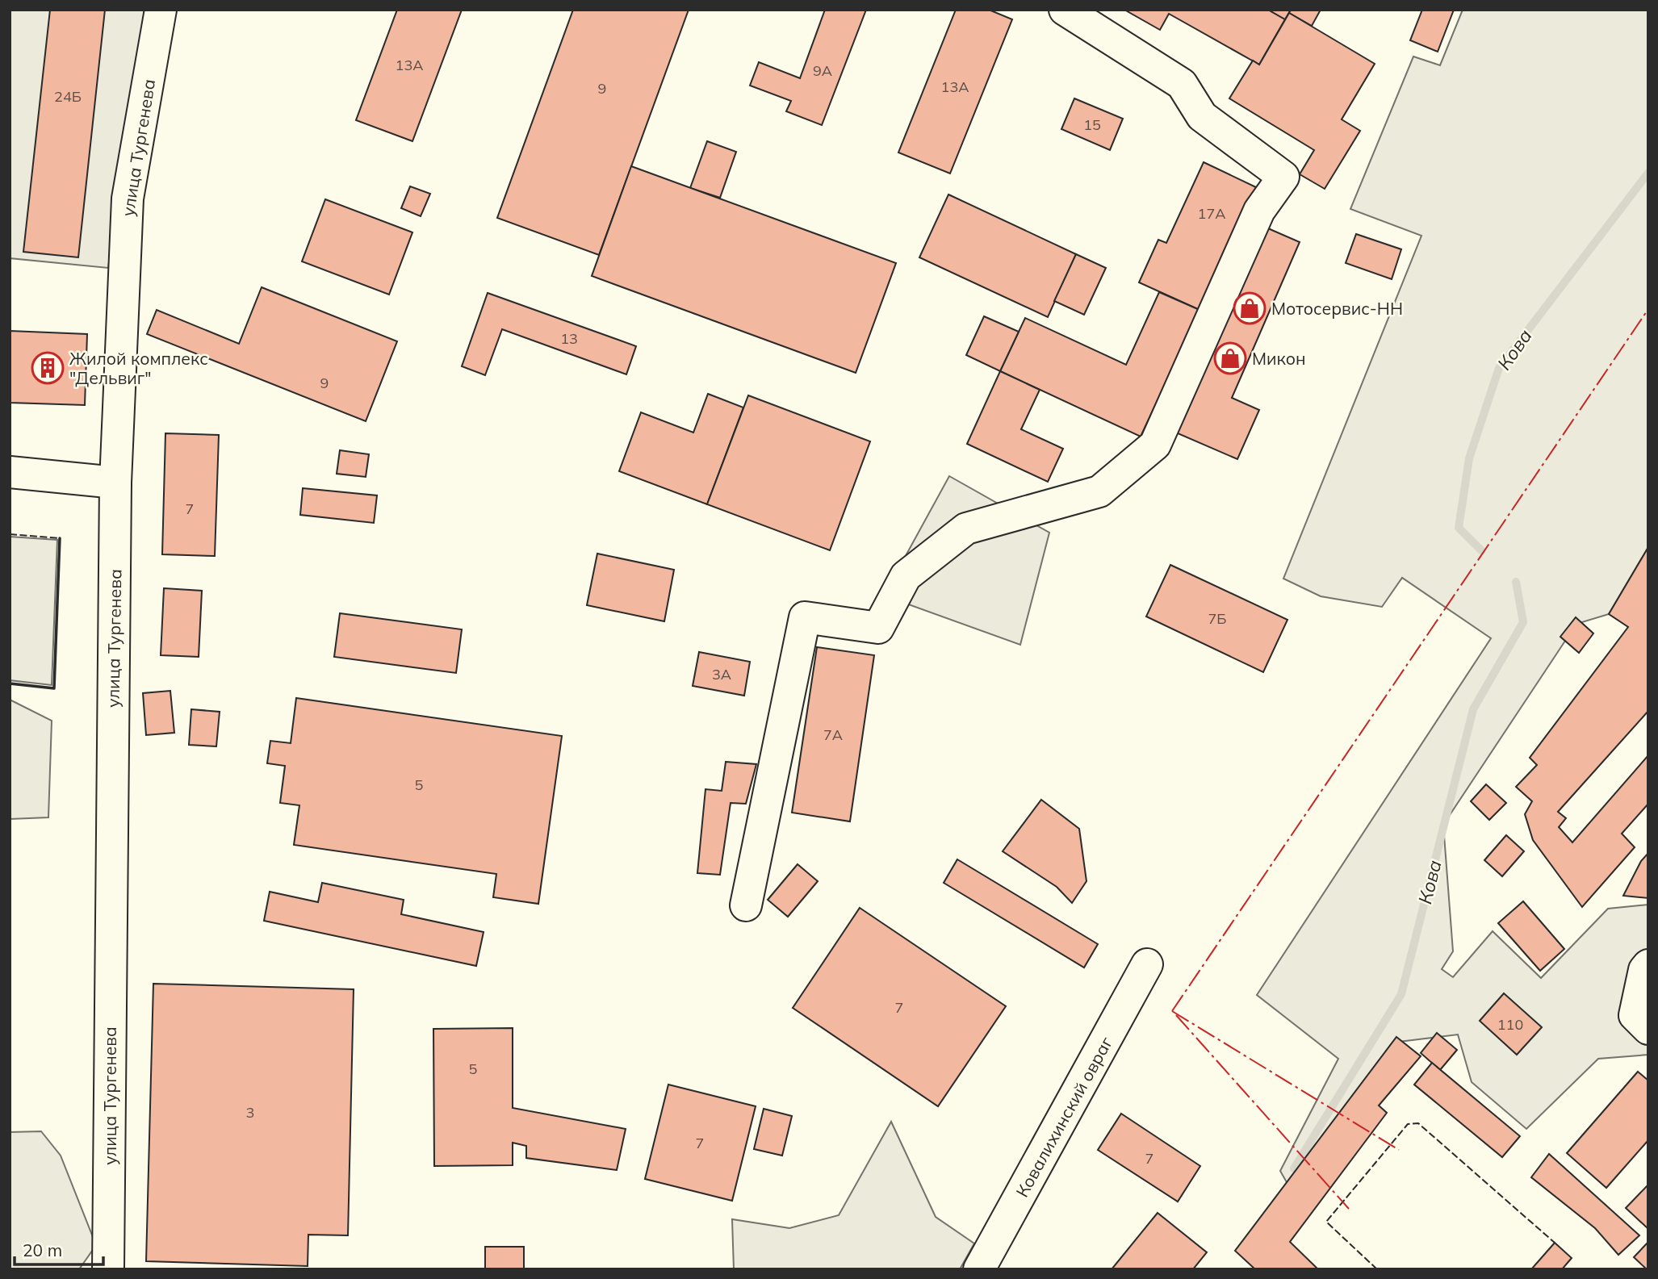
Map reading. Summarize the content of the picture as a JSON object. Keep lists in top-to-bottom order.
{
  "streets": {
    "street": ["улица Тургенева", "Ковалихинский овраг"]
  },
  "water": ["Кова"],
  "places": {
    "shop": ["Мотосервис-НН", "Микон"],
    "building": ["Жилой комплекс \"Дельвиг\""]
  },
  "house_numbers": [
    "13А",
    "9А",
    "13А",
    "9",
    "24Б",
    "15",
    "17А",
    "13",
    "9",
    "7",
    "7Б",
    "3А",
    "7А",
    "5",
    "7",
    "110",
    "5",
    "3",
    "7",
    "7"
  ],
  "scale_bar": "20 m"
}
